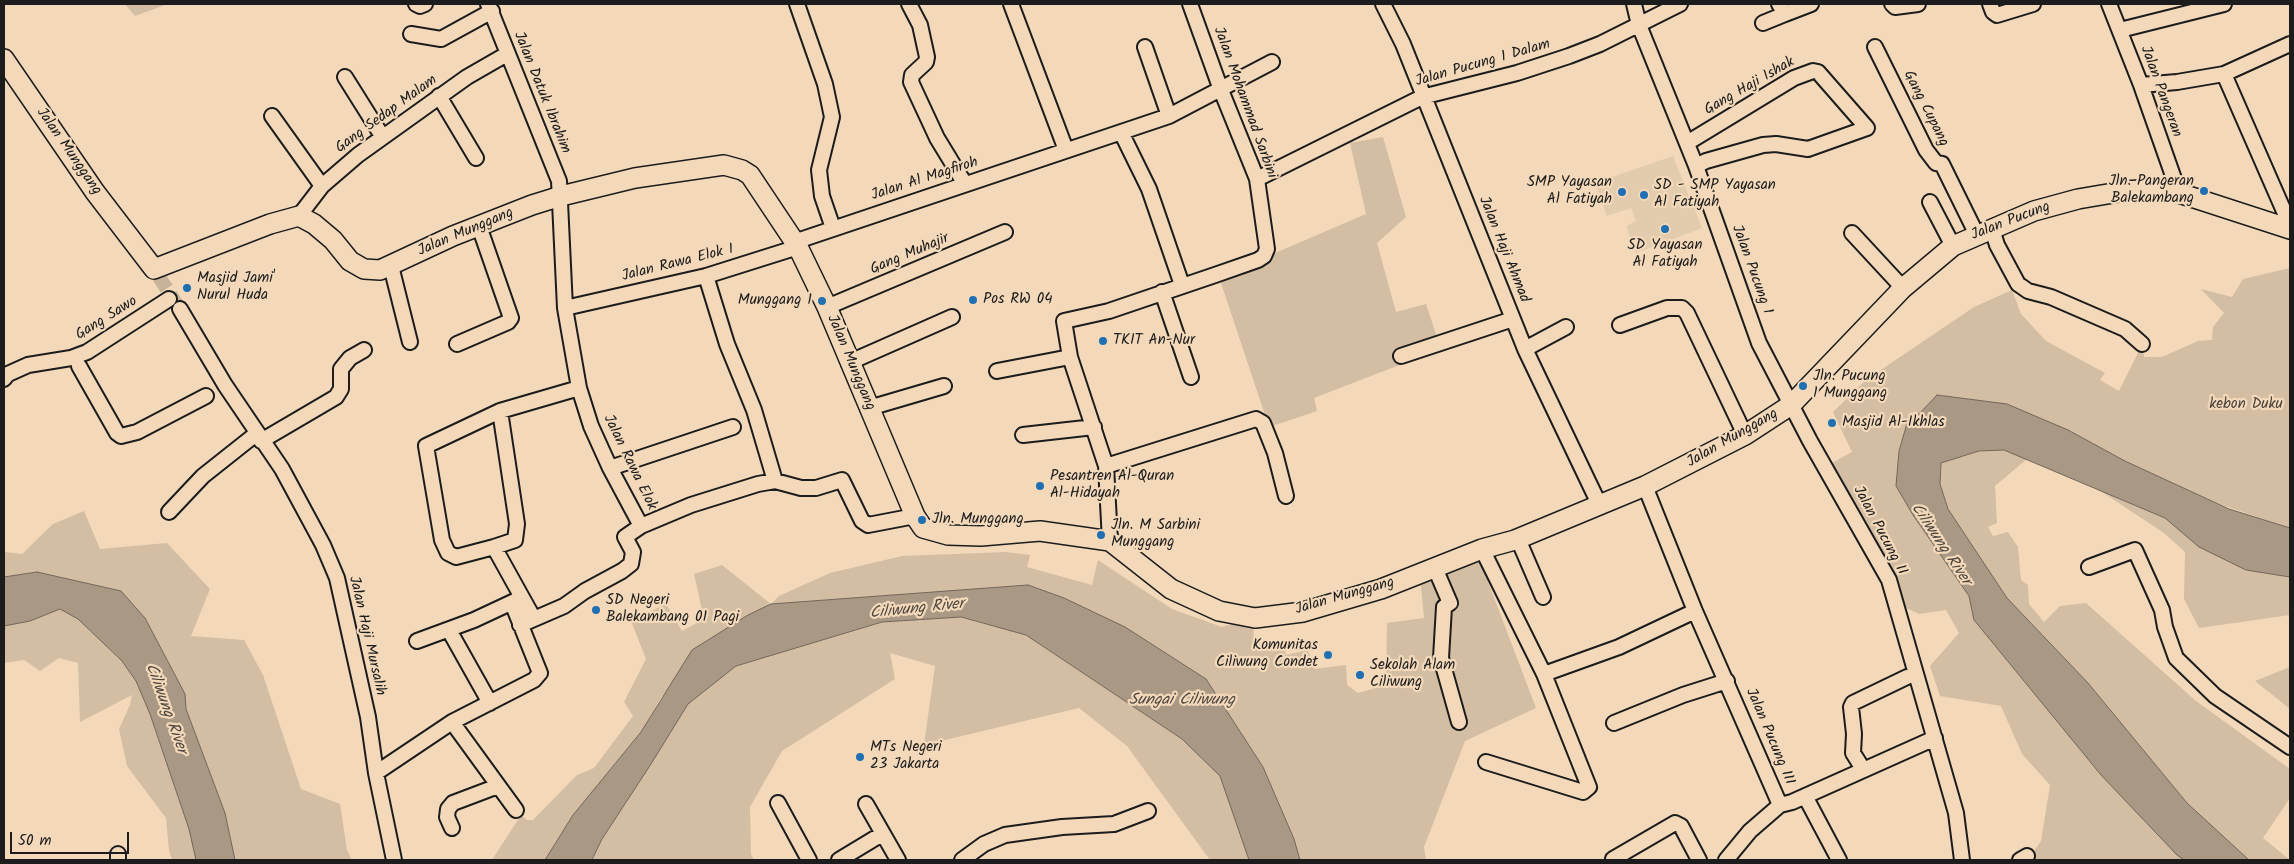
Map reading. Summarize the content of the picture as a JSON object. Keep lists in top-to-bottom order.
{
  "streets": {
    "street": [
      "Jalan Pucung 1 Dalam",
      "Gang Haji Ishak",
      "Jalan Pangeran",
      "Jalan Datuk Ibrahim",
      "Jalan Mohammad Sarbini",
      "Gang Cupang",
      "Gang Sedap Malam",
      "Jalan Munggang",
      "Jalan Al Magfiroh",
      "Jalan Pucung",
      "Jalan Haji Ahmad",
      "Gang Muhajir",
      "Jalan Rawa Elok I",
      "Jalan Pucung I",
      "Gang Sawo",
      "Jalan Rawa Elok",
      "Jalan Pucung II",
      "Jalan Haji Mursalih",
      "Jalan Pucung III"
    ]
  },
  "crossings": [
    ["Jalan Pucung 1 Dalam", "Jalan Mohammad Sarbini"],
    ["Jalan Pucung 1 Dalam", "Jalan Haji Ahmad"],
    ["Jalan Pucung 1 Dalam", "Jalan Pucung I"],
    ["Gang Haji Ishak", "Jalan Pucung I"],
    ["Jalan Pangeran", "Jalan Pucung"],
    ["Jalan Datuk Ibrahim", "Gang Sedap Malam"],
    ["Jalan Datuk Ibrahim", "Jalan Munggang"],
    ["Jalan Datuk Ibrahim", "Jalan Rawa Elok"],
    ["Jalan Mohammad Sarbini", "Jalan Munggang"],
    ["Jalan Mohammad Sarbini", "Jalan Al Magfiroh"],
    ["Gang Cupang", "Jalan Pucung"],
    ["Gang Sedap Malam", "Jalan Munggang"],
    ["Jalan Munggang", "Jalan Al Magfiroh"],
    ["Jalan Munggang", "Jalan Pucung"],
    ["Jalan Munggang", "Jalan Haji Ahmad"],
    ["Jalan Munggang", "Gang Muhajir"],
    ["Jalan Munggang", "Jalan Rawa Elok I"],
    ["Jalan Munggang", "Jalan Pucung I"],
    ["Jalan Munggang", "Jalan Rawa Elok"],
    ["Jalan Munggang", "Jalan Pucung II"],
    ["Jalan Munggang", "Jalan Pucung III"],
    ["Jalan Al Magfiroh", "Jalan Rawa Elok I"],
    ["Jalan Pucung", "Jalan Pucung I"],
    ["Jalan Pucung", "Jalan Pucung II"],
    ["Jalan Rawa Elok I", "Jalan Rawa Elok"],
    ["Jalan Pucung I", "Jalan Pucung II"]
  ],
  "water": ["Ciliwung River", "Sungai Ciliwung"],
  "parks": ["kebon Duku"],
  "places": [
    "Jln. Pangeran Balekambang",
    "SMP Yayasan Al Fatiyah",
    "SD - SMP Yayasan Al Fatiyah",
    "SD Yayasan Al Fatiyah",
    "Masjid Jami' Nurul Huda",
    "Pos RW 04",
    "Munggang 1",
    "TKIT An-Nur",
    "Jln. Pucung 1 Munggang",
    "Masjid Al-Ikhlas",
    "Pesantren Al-Quran Al-Hidayah",
    "Jln. Munggang",
    "Jln. M Sarbini Munggang",
    "SD Negeri Balekambang 01 Pagi",
    "Komunitas Ciliwung Condet",
    "Sekolah Alam Ciliwung",
    "MTs Negeri 23 Jakarta"
  ],
  "scale_bar": "50 m"
}
